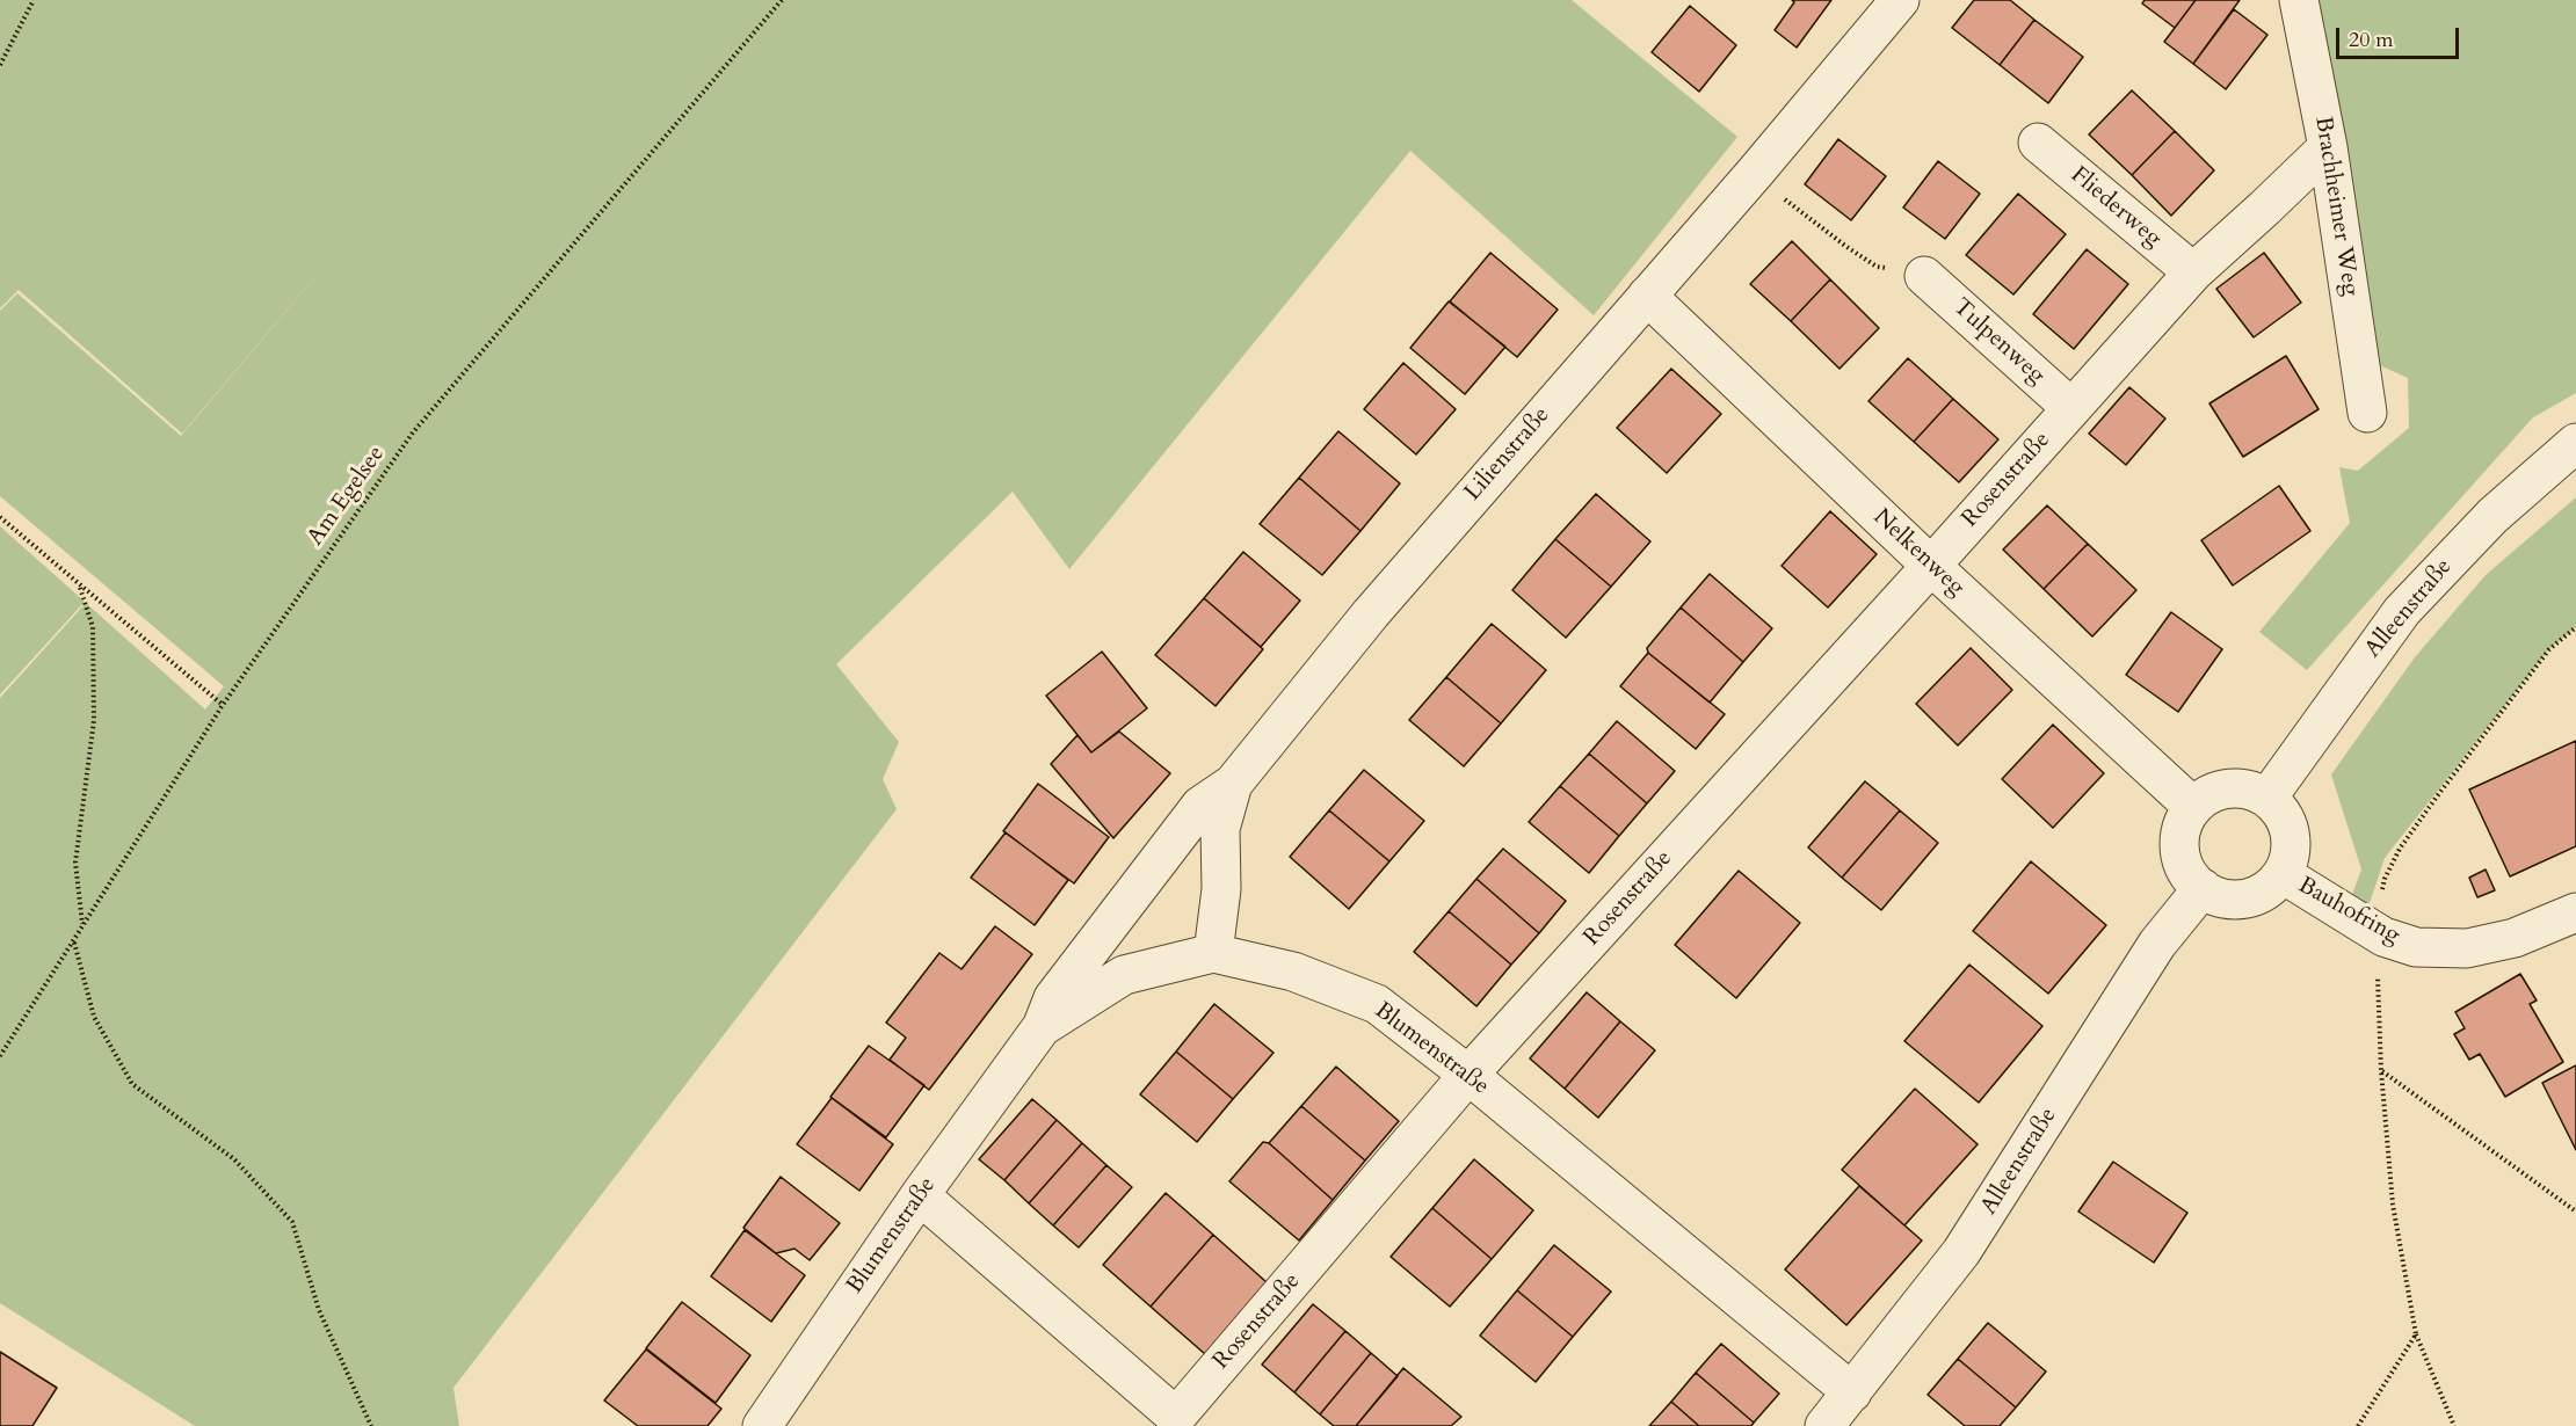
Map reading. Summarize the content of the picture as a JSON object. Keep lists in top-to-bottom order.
{
  "streets": {
    "street": [
      "Brachheimer Weg",
      "Fliederweg",
      "Tulpenweg",
      "Lilienstraße",
      "Rosenstraße",
      "Nelkenweg",
      "Alleenstraße",
      "Bauhofring",
      "Blumenstraße"
    ],
    "path": ["Am Egelsee"]
  },
  "crossings": [
    ["Brachheimer Weg", "Rosenstraße"],
    ["Fliederweg", "Rosenstraße"],
    ["Tulpenweg", "Rosenstraße"],
    ["Lilienstraße", "Nelkenweg"],
    ["Lilienstraße", "Blumenstraße"],
    ["Rosenstraße", "Nelkenweg"],
    ["Rosenstraße", "Blumenstraße"],
    ["Nelkenweg", "Alleenstraße"],
    ["Nelkenweg", "Bauhofring"],
    ["Alleenstraße", "Bauhofring"],
    ["Alleenstraße", "Blumenstraße"]
  ],
  "scale_bar": "20 m"
}
